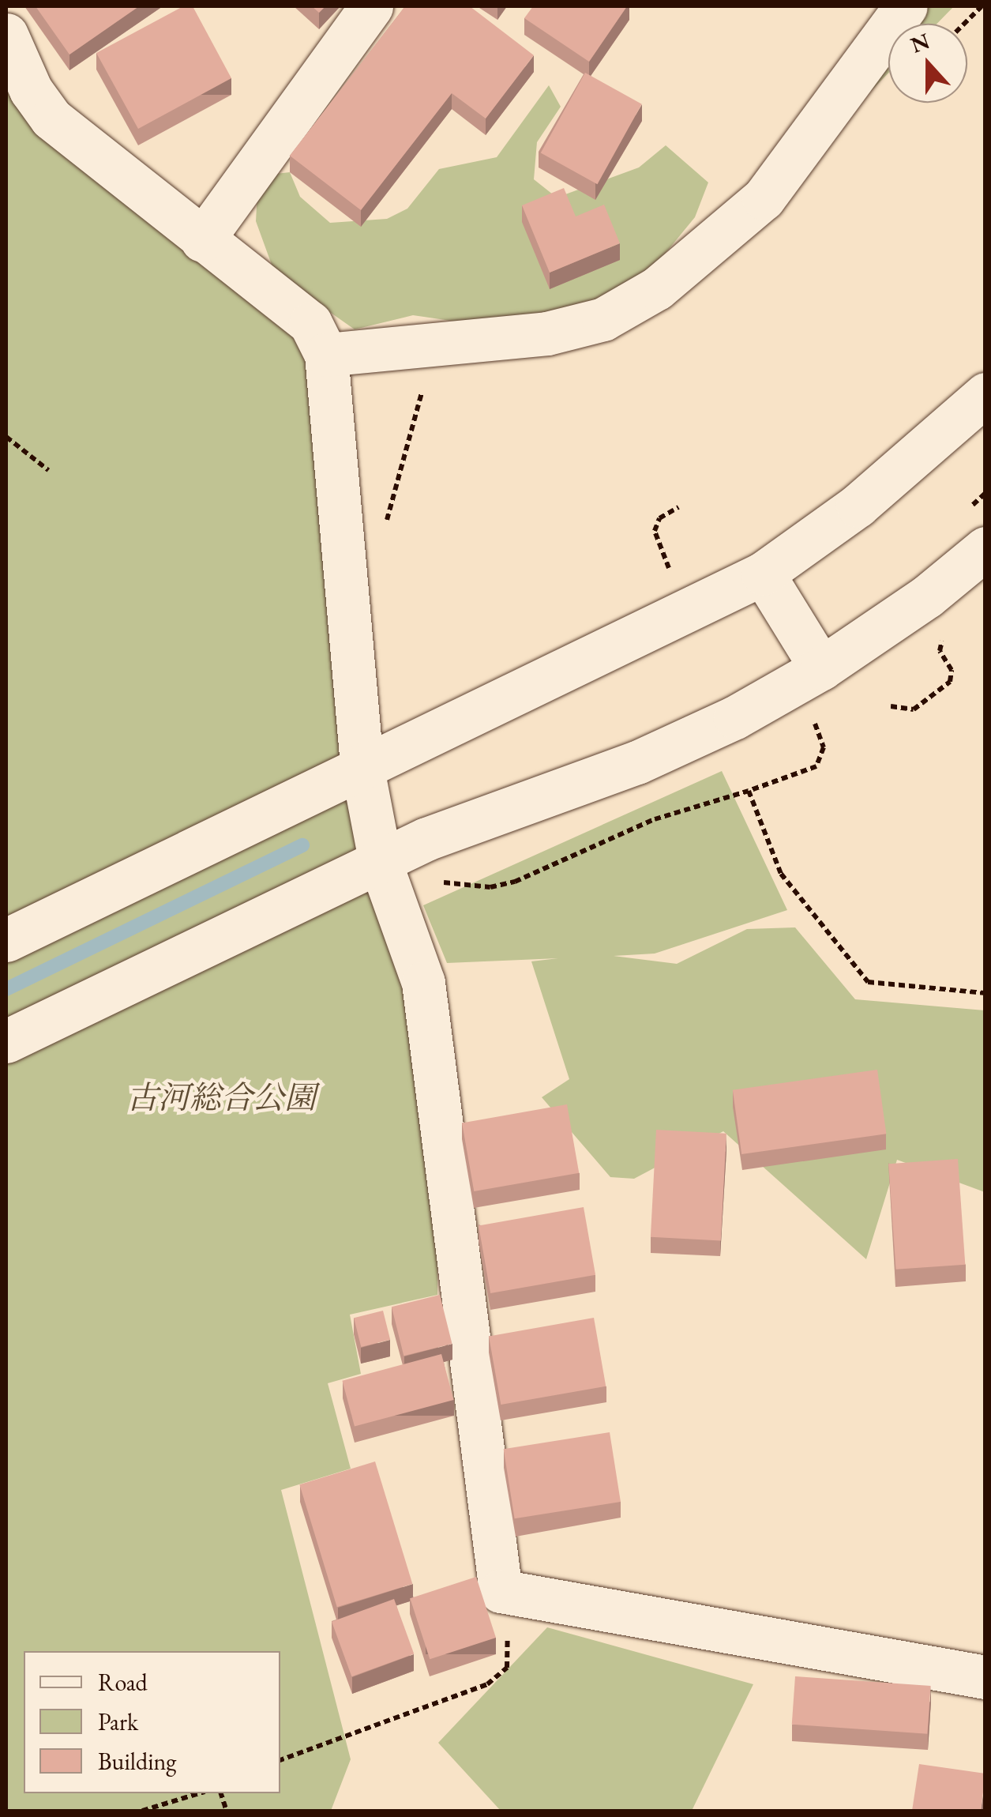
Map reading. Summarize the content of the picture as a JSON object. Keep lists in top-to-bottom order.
{
  "parks": ["古河総合公園"],
  "legend": ["Road", "Park", "Building"],
  "north": "top"
}
